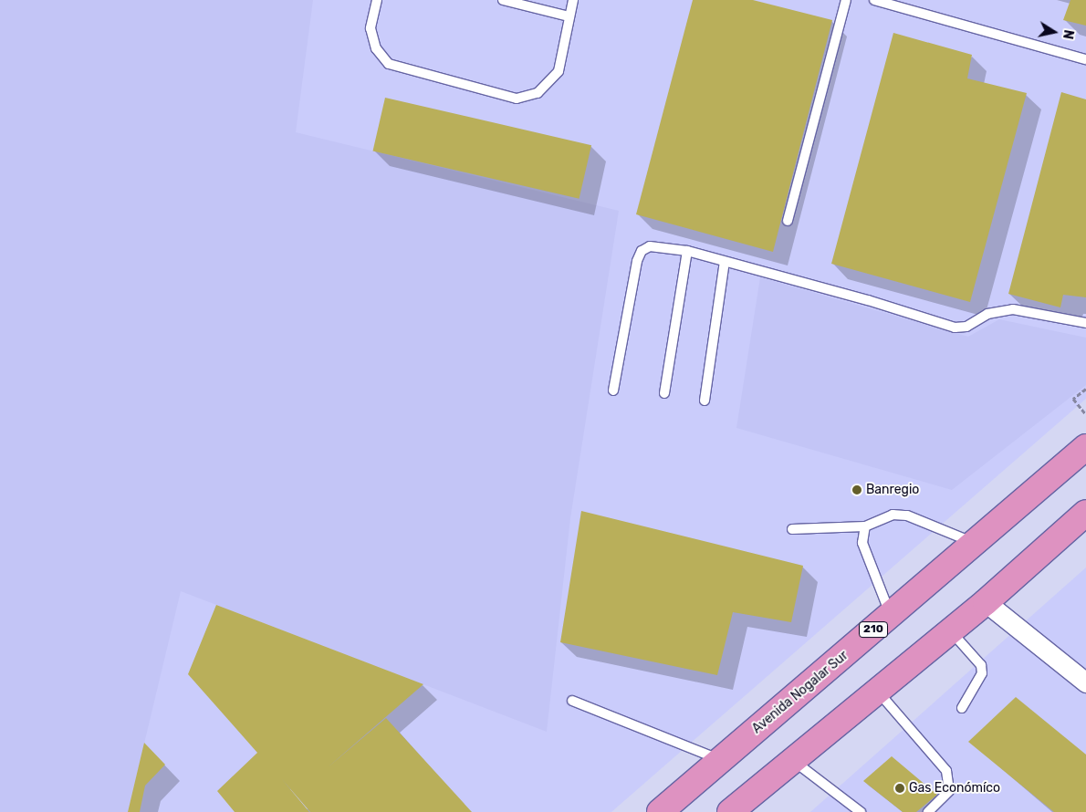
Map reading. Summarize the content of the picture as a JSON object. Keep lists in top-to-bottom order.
{
  "streets": {
    "highway": ["210", "Avenida Nogalar Sur"]
  },
  "places": ["Banregio", "Gas Económíco"],
  "north": "right"
}
